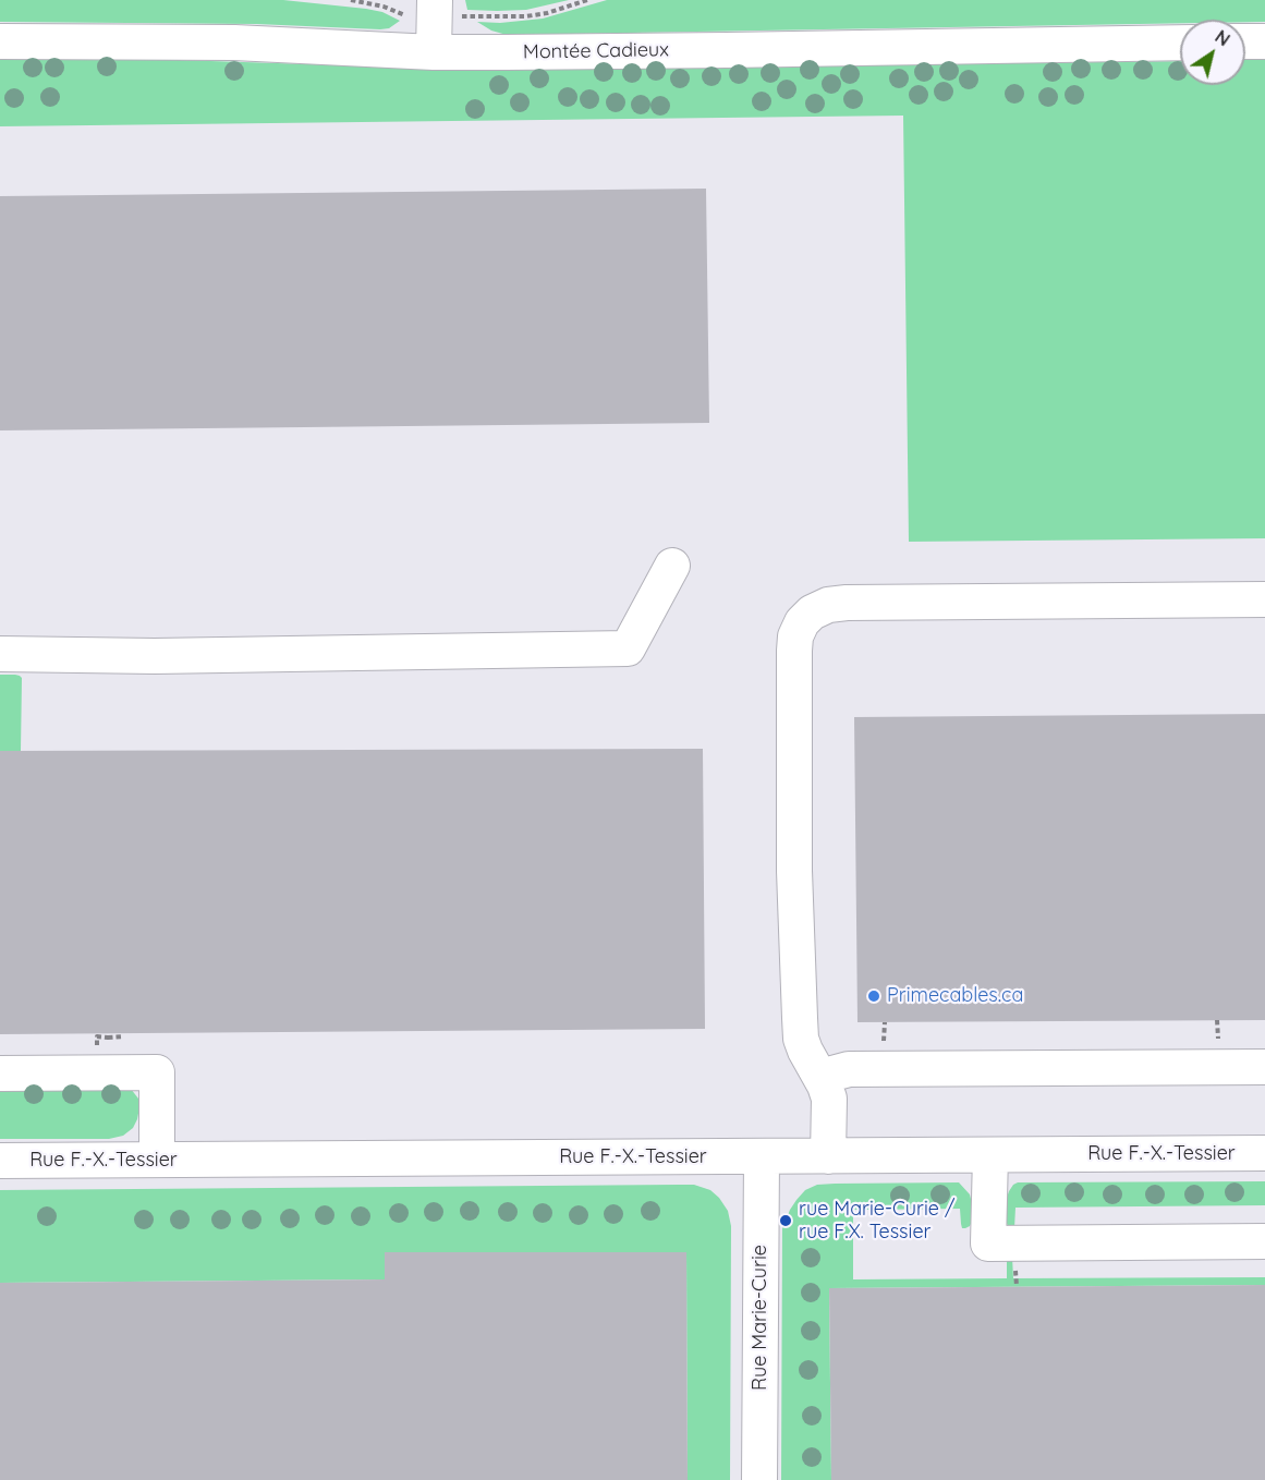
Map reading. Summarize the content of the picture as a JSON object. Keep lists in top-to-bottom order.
{
  "streets": {
    "street": ["Montée Cadieux", "Rue F.-X.-Tessier", "Rue Marie-Curie"]
  },
  "crossings": [
    ["Rue F.-X.-Tessier", "Rue Marie-Curie"]
  ],
  "places": ["Primecables.ca", "rue Marie-Curie / rue F.X. Tessier"],
  "north": "top right"
}
